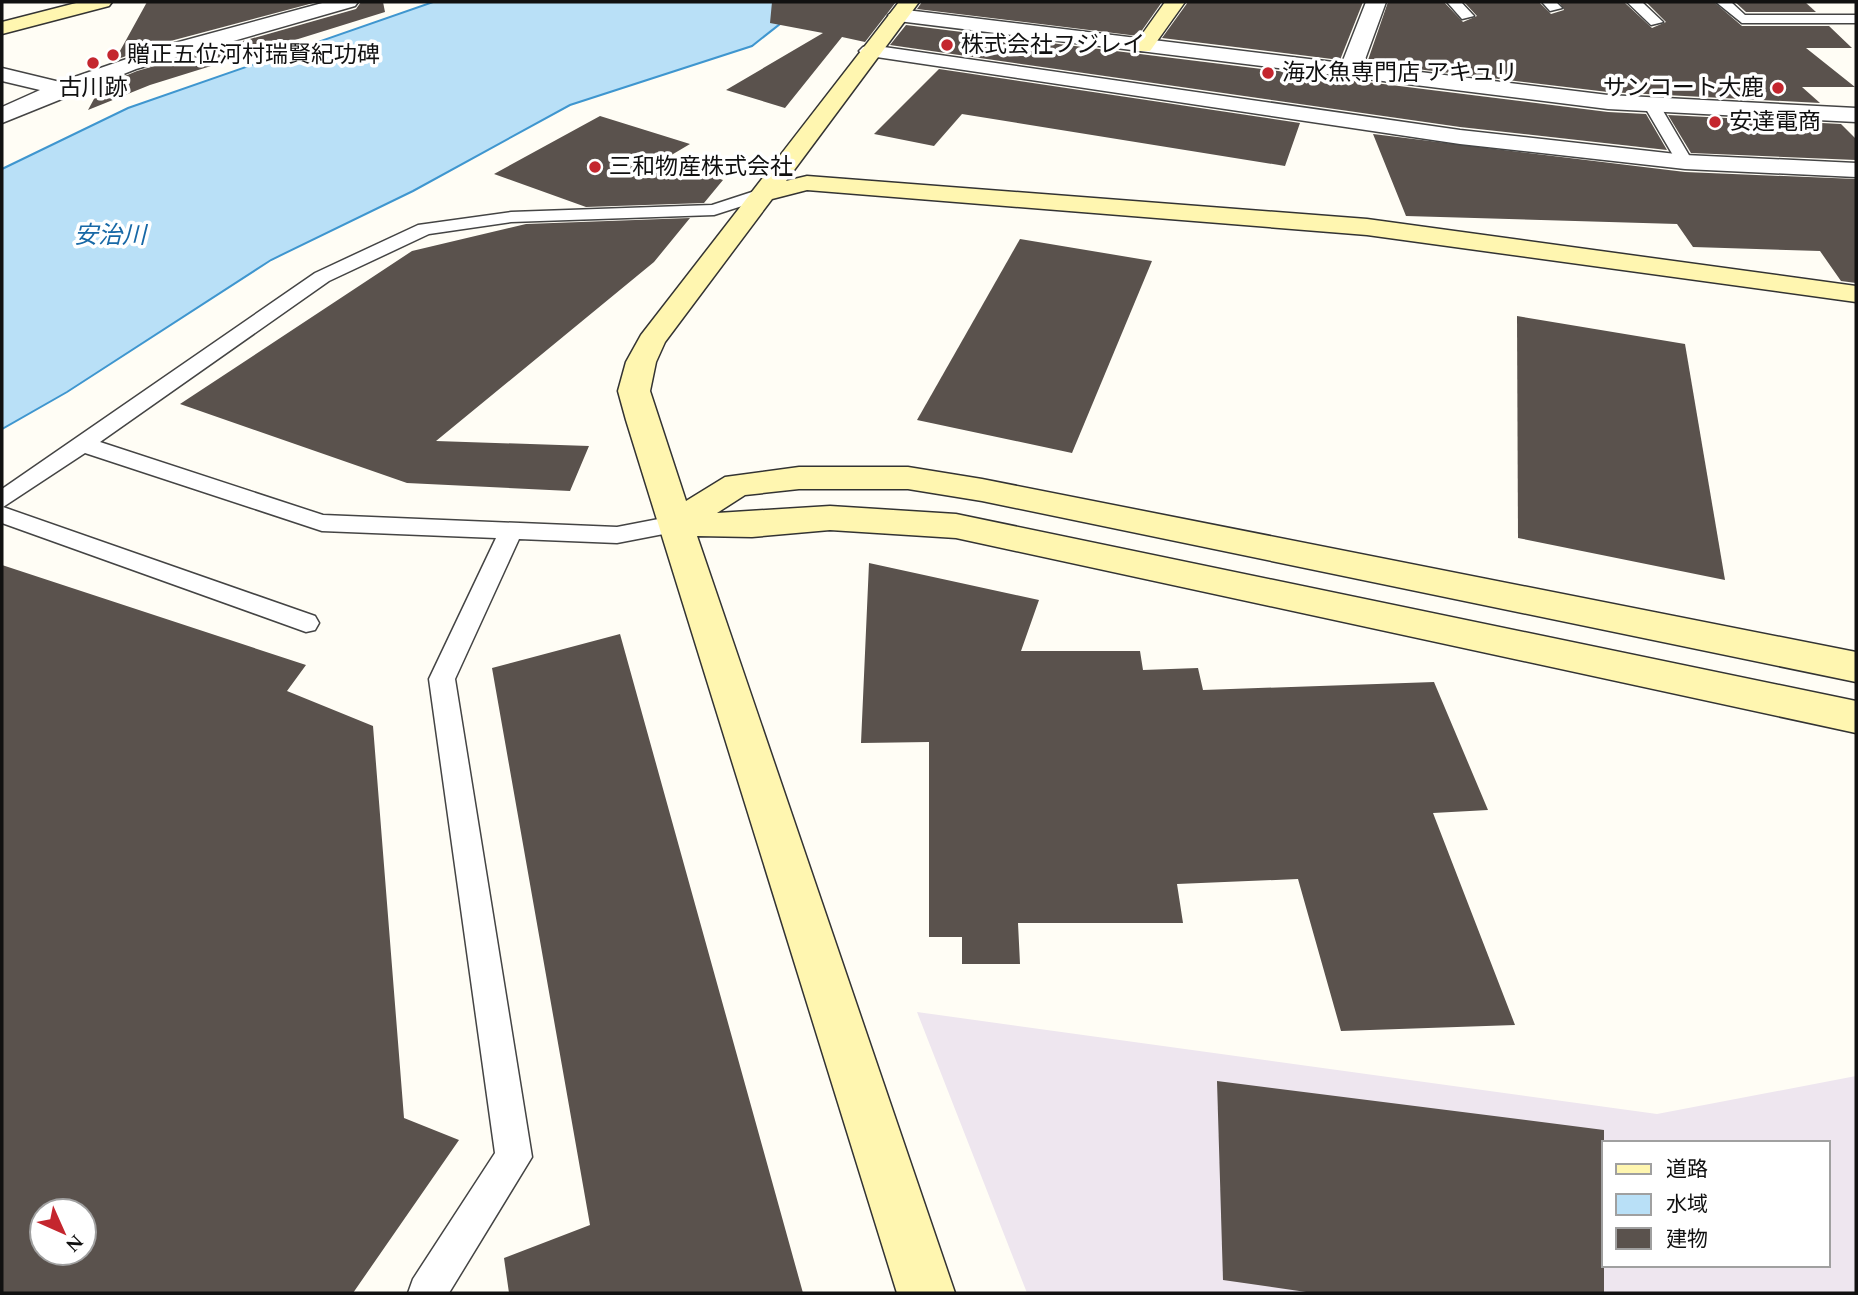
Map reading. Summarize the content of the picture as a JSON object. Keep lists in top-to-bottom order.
{
  "water": ["安治川"],
  "places": [
    "株式会社フジレイ",
    "贈正五位河村瑞賢紀功碑",
    "古川跡",
    "海水魚専門店 アキュリ",
    "サンコート大鹿",
    "安達電商",
    "三和物産株式会社"
  ],
  "legend": ["道路", "水域", "建物"],
  "north": "bottom right"
}
